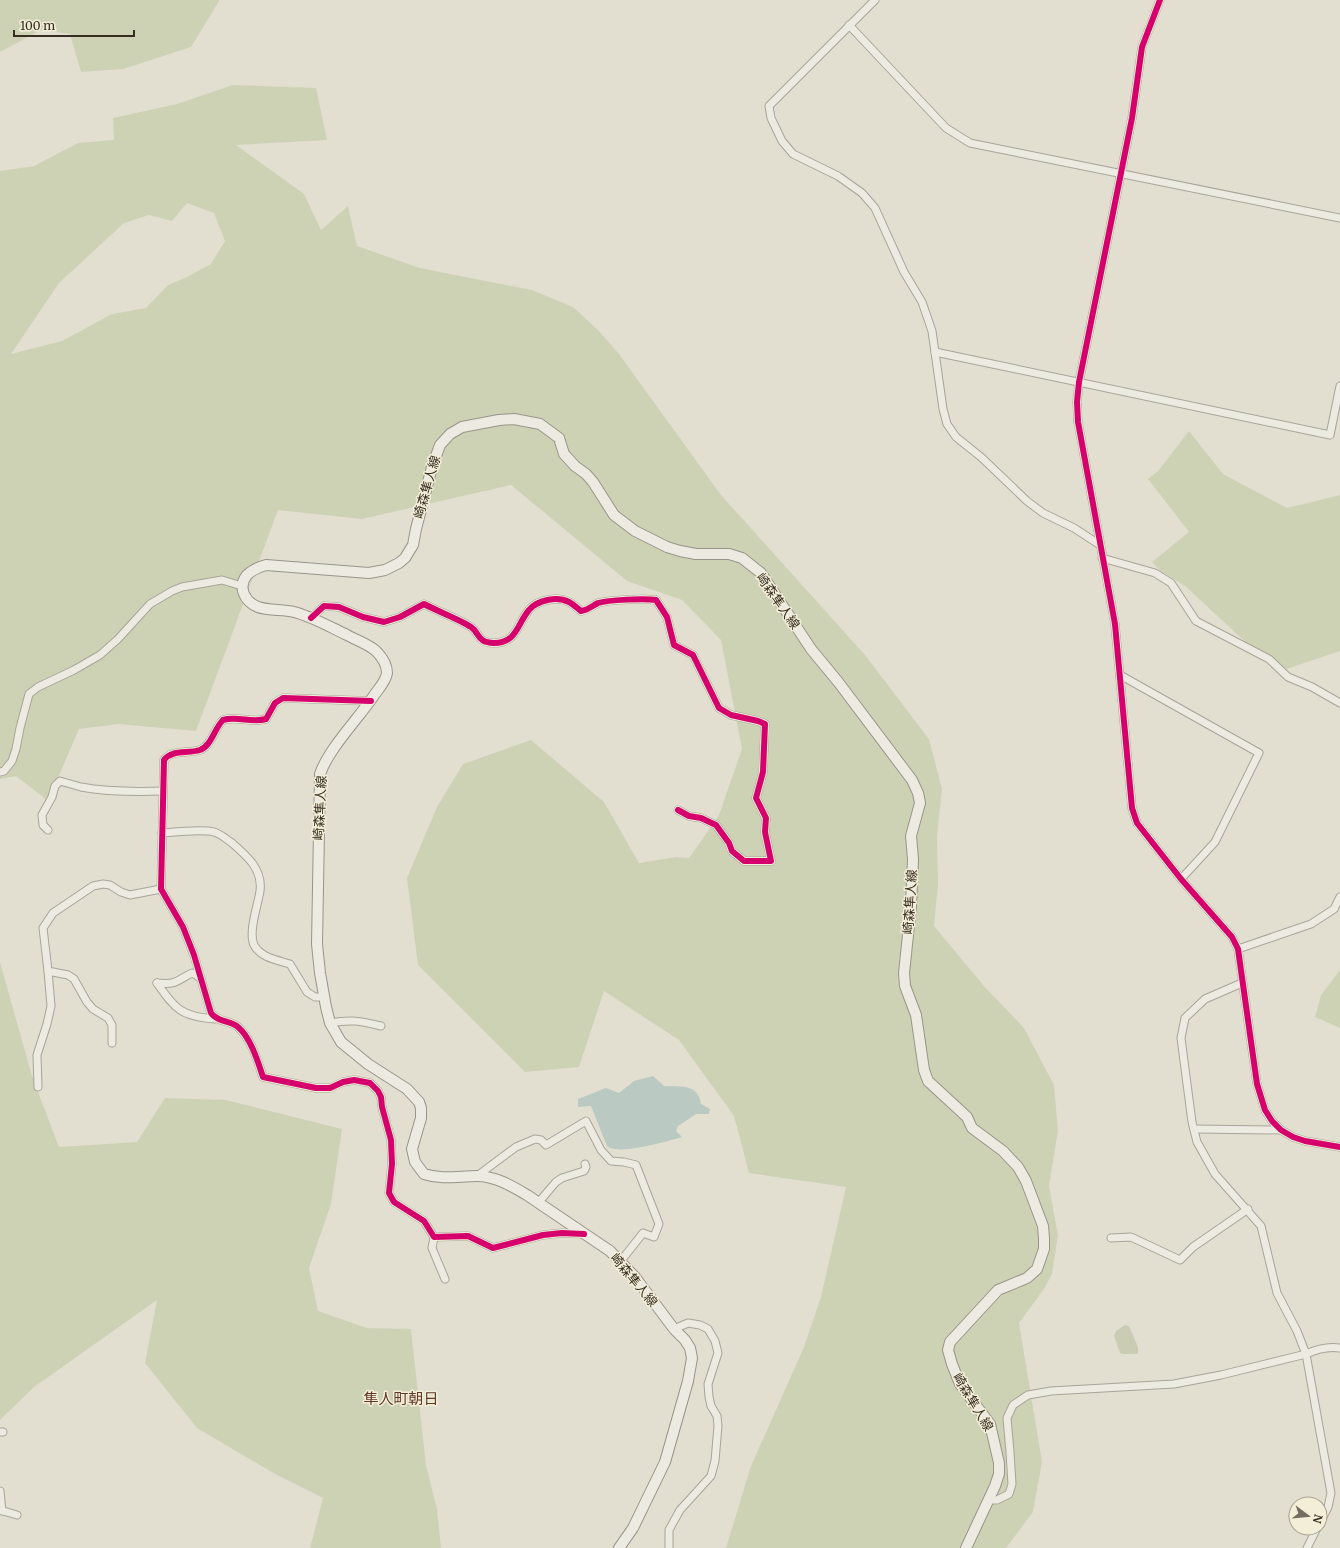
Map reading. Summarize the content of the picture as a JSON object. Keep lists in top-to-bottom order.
{
  "streets": {
    "main road": ["崎森隼人線"]
  },
  "districts": ["隼人町朝日"],
  "scale_bar": "100 m",
  "north": "right"
}
